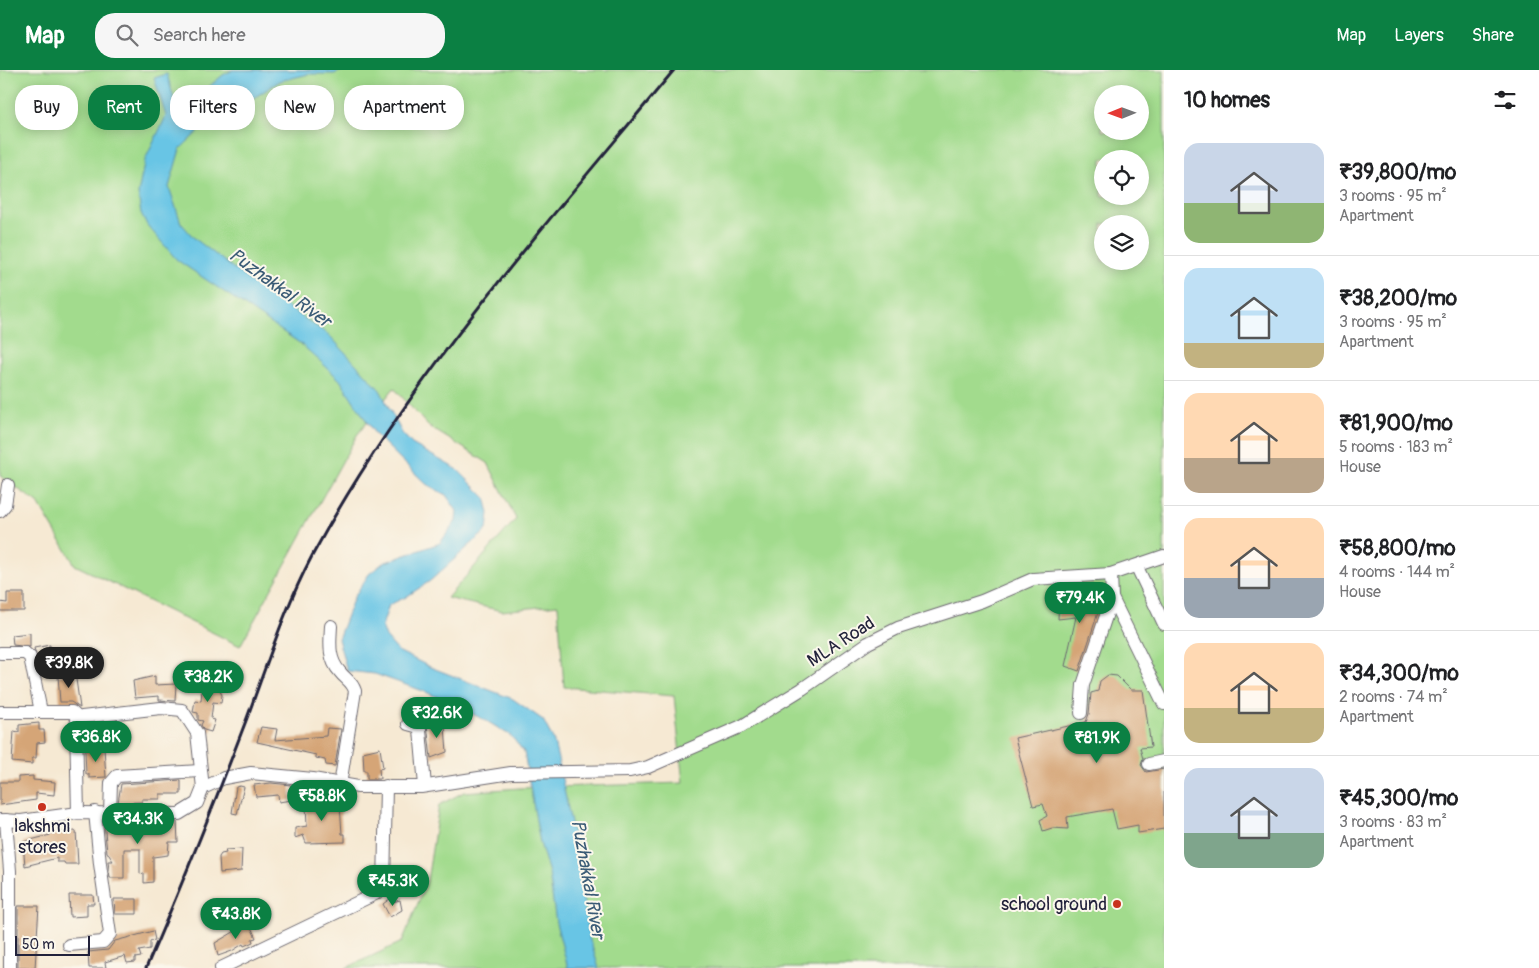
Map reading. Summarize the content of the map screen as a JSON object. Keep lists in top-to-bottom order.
{
  "streets": {
    "street": ["MLA Road"]
  },
  "water": ["Puzhakkal River"],
  "places": ["lakshmi stores", "school ground"],
  "scale_bar": "50 m",
  "north": "left",
  "page": {
    "header": "Map",
    "search": "Search here",
    "nav": ["Map", "Layers", "Share"],
    "heading": "10 homes",
    "chip": [
      "Buy",
      "Rent",
      "Filters",
      "New",
      "Apartment"
    ],
    "list": [
      {
        "name": "₹39,800/mo",
        "note": "3 rooms · 95 m² · Apartment"
      },
      {
        "name": "₹38,200/mo",
        "note": "3 rooms · 95 m² · Apartment"
      },
      {
        "name": "₹81,900/mo",
        "note": "5 rooms · 183 m² · House"
      },
      {
        "name": "₹58,800/mo",
        "note": "4 rooms · 144 m² · House"
      },
      {
        "name": "₹34,300/mo",
        "note": "2 rooms · 74 m² · Apartment"
      },
      {
        "name": "₹45,300/mo",
        "note": "3 rooms · 83 m² · Apartment"
      }
    ],
    "price": [
      "₹79.4K",
      "₹39.8K",
      "₹38.2K",
      "₹32.6K",
      "₹36.8K",
      "₹81.9K",
      "₹58.8K",
      "₹34.3K",
      "₹45.3K",
      "₹43.8K"
    ],
    "scale": "50 m"
  }
}
